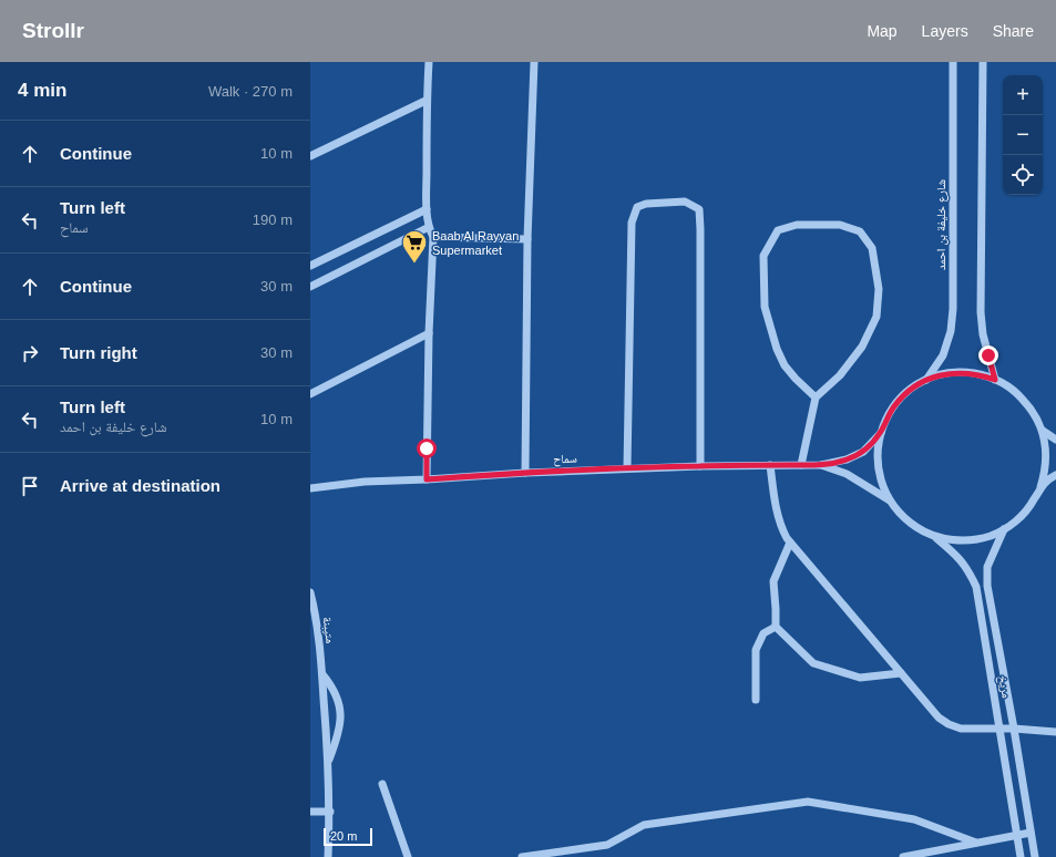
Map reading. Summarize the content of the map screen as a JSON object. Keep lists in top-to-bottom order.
{
  "streets": {
    "street": [
      "شارع خليفة بن احمد",
      "سماح",
      "متيبنة",
      "مريخ"
    ]
  },
  "places": {
    "supermarket": ["Baab Al Rayyan Supermarket"]
  },
  "scale_bar": "20 m",
  "page": {
    "header": "Strollr",
    "nav": ["Map", "Layers", "Share"],
    "heading": ["4 min", "Walk · 270 m"],
    "map_buttons": ["+", "−"],
    "list": [
      ["Continue", "10 m"],
      ["Turn left", "سماح", "190 m"],
      ["Continue", "30 m"],
      ["Turn right", "30 m"],
      ["Turn left", "شارع خليفة بن احمد", "10 m"],
      "Arrive at destination"
    ],
    "scale": "20 m"
  }
}
